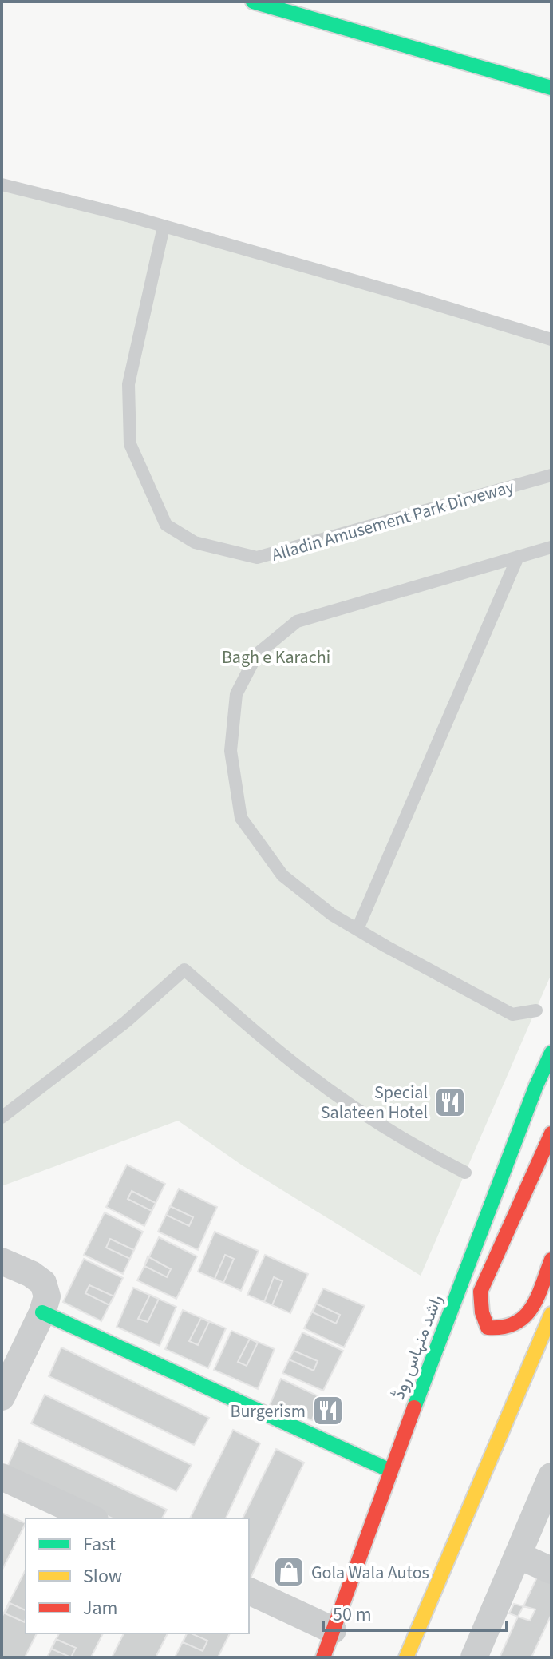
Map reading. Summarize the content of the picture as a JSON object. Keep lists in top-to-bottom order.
{
  "streets": {
    "main road": ["راشد منہاس روڈ"],
    "lane": ["Alladin Amusement Park Dirveway"]
  },
  "parks": ["Bagh e Karachi"],
  "places": {
    "restaurant": ["Special Salateen Hotel", "Burgerism"],
    "shop": ["Gola Wala Autos"]
  },
  "legend": ["Fast", "Slow", "Jam"],
  "scale_bar": "50 m"
}
